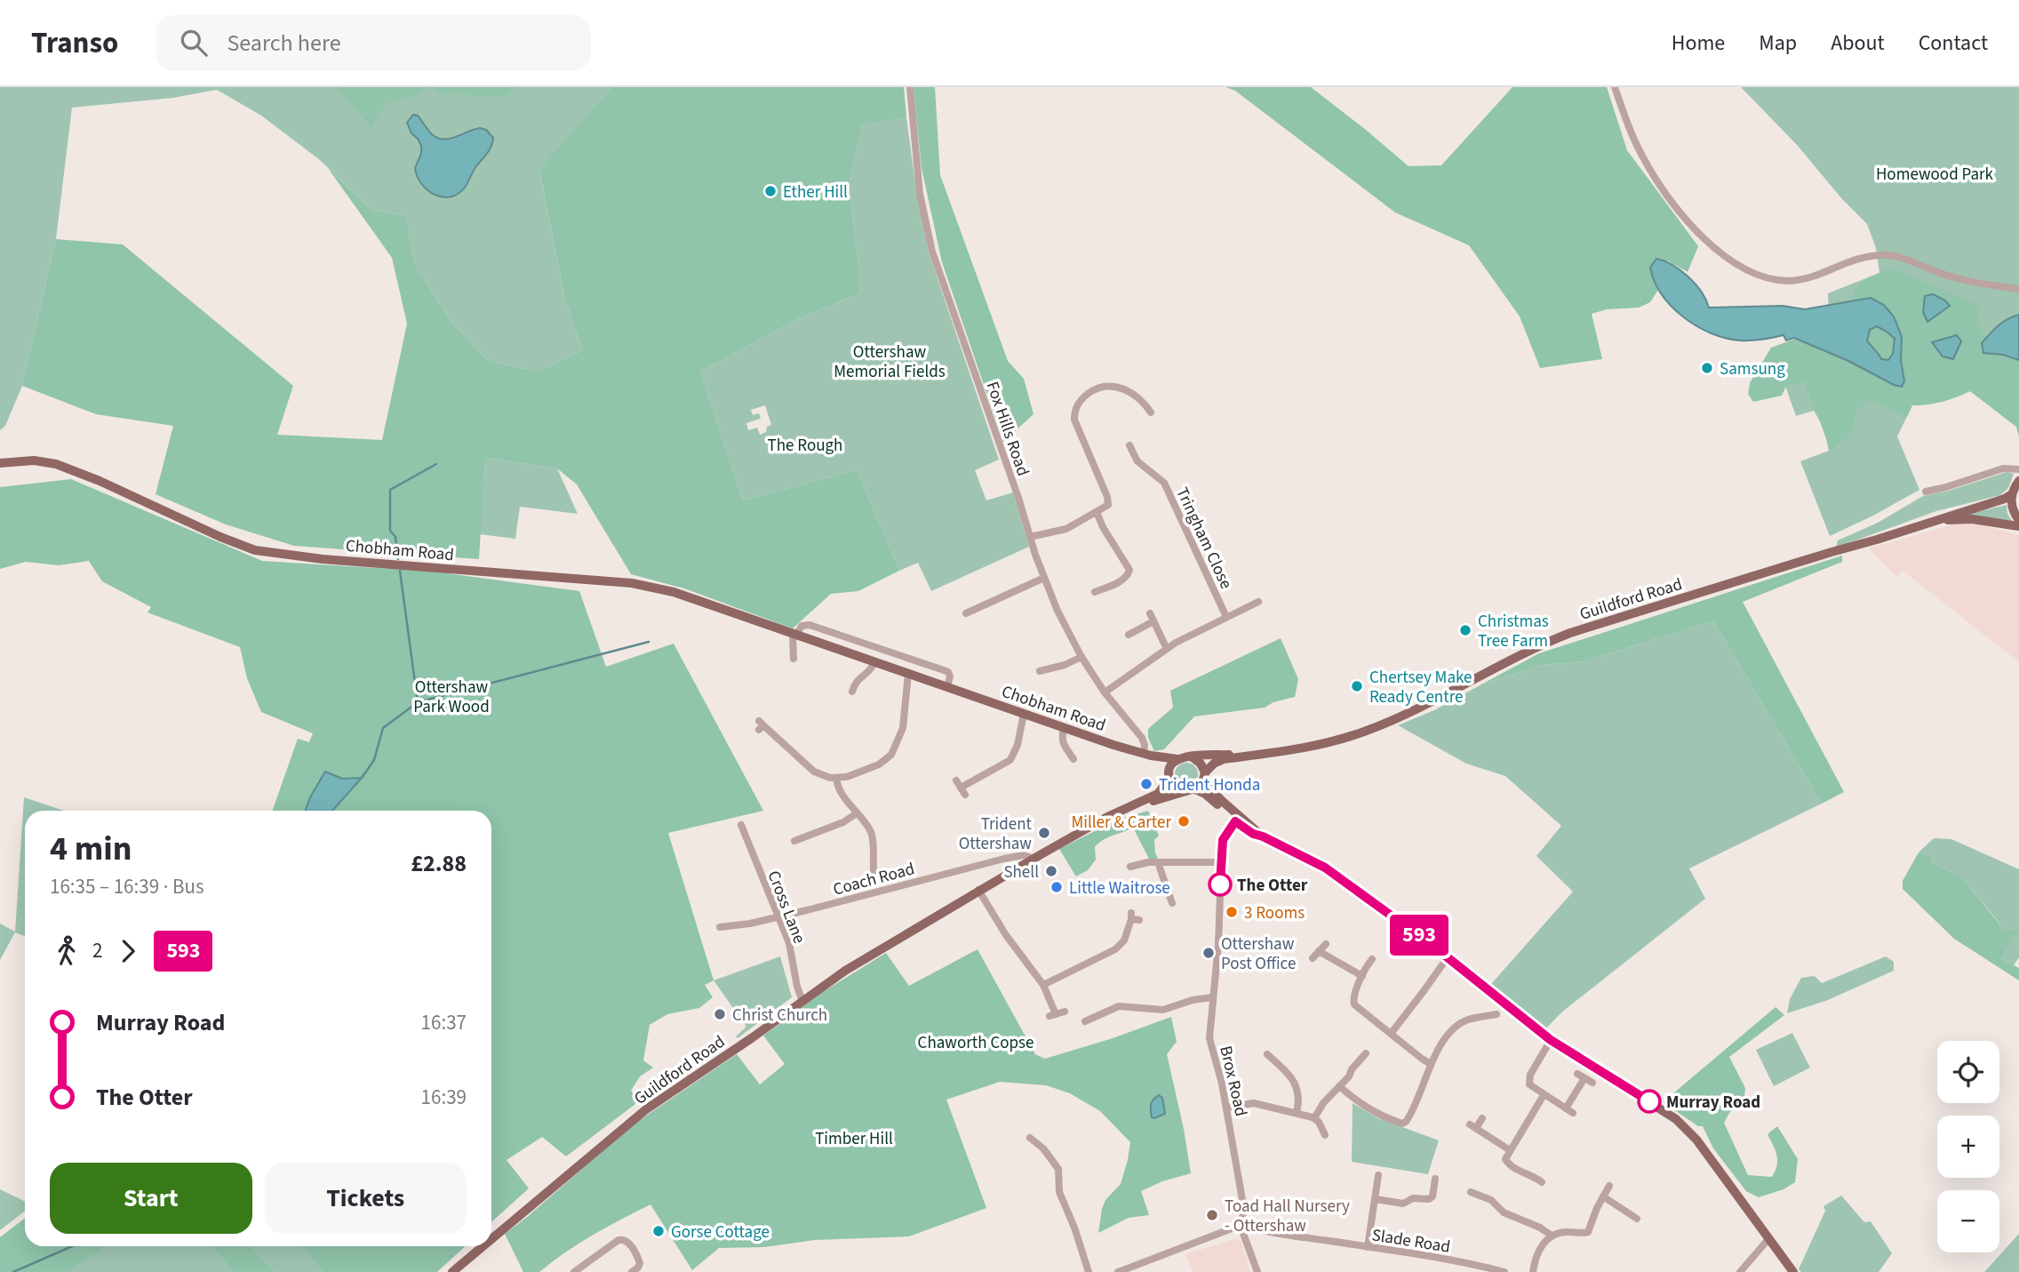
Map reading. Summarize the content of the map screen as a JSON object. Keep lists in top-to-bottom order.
{
  "streets": {
    "main road": ["Chobham Road", "Guildford Road"],
    "street": [
      "Fox Hills Road",
      "Tringham Close",
      "Coach Road",
      "Cross Lane",
      "Brox Road",
      "Slade Road"
    ]
  },
  "crossings": [
    ["Fox Hills Road", "Tringham Close"],
    ["Fox Hills Road", "Chobham Road"],
    ["Chobham Road", "Guildford Road"],
    ["Guildford Road", "Coach Road"],
    ["Guildford Road", "Cross Lane"],
    ["Coach Road", "Cross Lane"],
    ["Brox Road", "Slade Road"]
  ],
  "parks": [
    "Homewood Park",
    "Ottershaw Memorial Fields",
    "The Rough",
    "Ottershaw Park Wood",
    "Chaworth Copse",
    "Timber Hill"
  ],
  "places": [
    "Ether Hill",
    "Samsung",
    "Christmas Tree Farm",
    "Chertsey Make Ready Centre",
    "Trident Honda",
    "Miller & Carter",
    "Trident Ottershaw",
    "Shell",
    "The Otter",
    "Little Waitrose",
    "3 Rooms",
    "Ottershaw Post Office",
    "Christ Church",
    "Murray Road",
    "Toad Hall Nursery - Ottershaw",
    "Gorse Cottage"
  ],
  "lines": ["bus line 593"],
  "page": {
    "header": "Transo",
    "search": "Search here",
    "nav": [
      "Home",
      "Map",
      "About",
      "Contact"
    ],
    "on_map": "593",
    "heading": ["4 min", "16:35 – 16:39 · Bus", "£2.88"],
    "legs": ["2", "593"],
    "list": [
      {
        "name": "Murray Road",
        "value": "16:37"
      },
      {
        "name": "The Otter",
        "value": "16:39"
      }
    ],
    "map_buttons": ["+", "−"],
    "buttons": ["Start", "Tickets"]
  }
}
